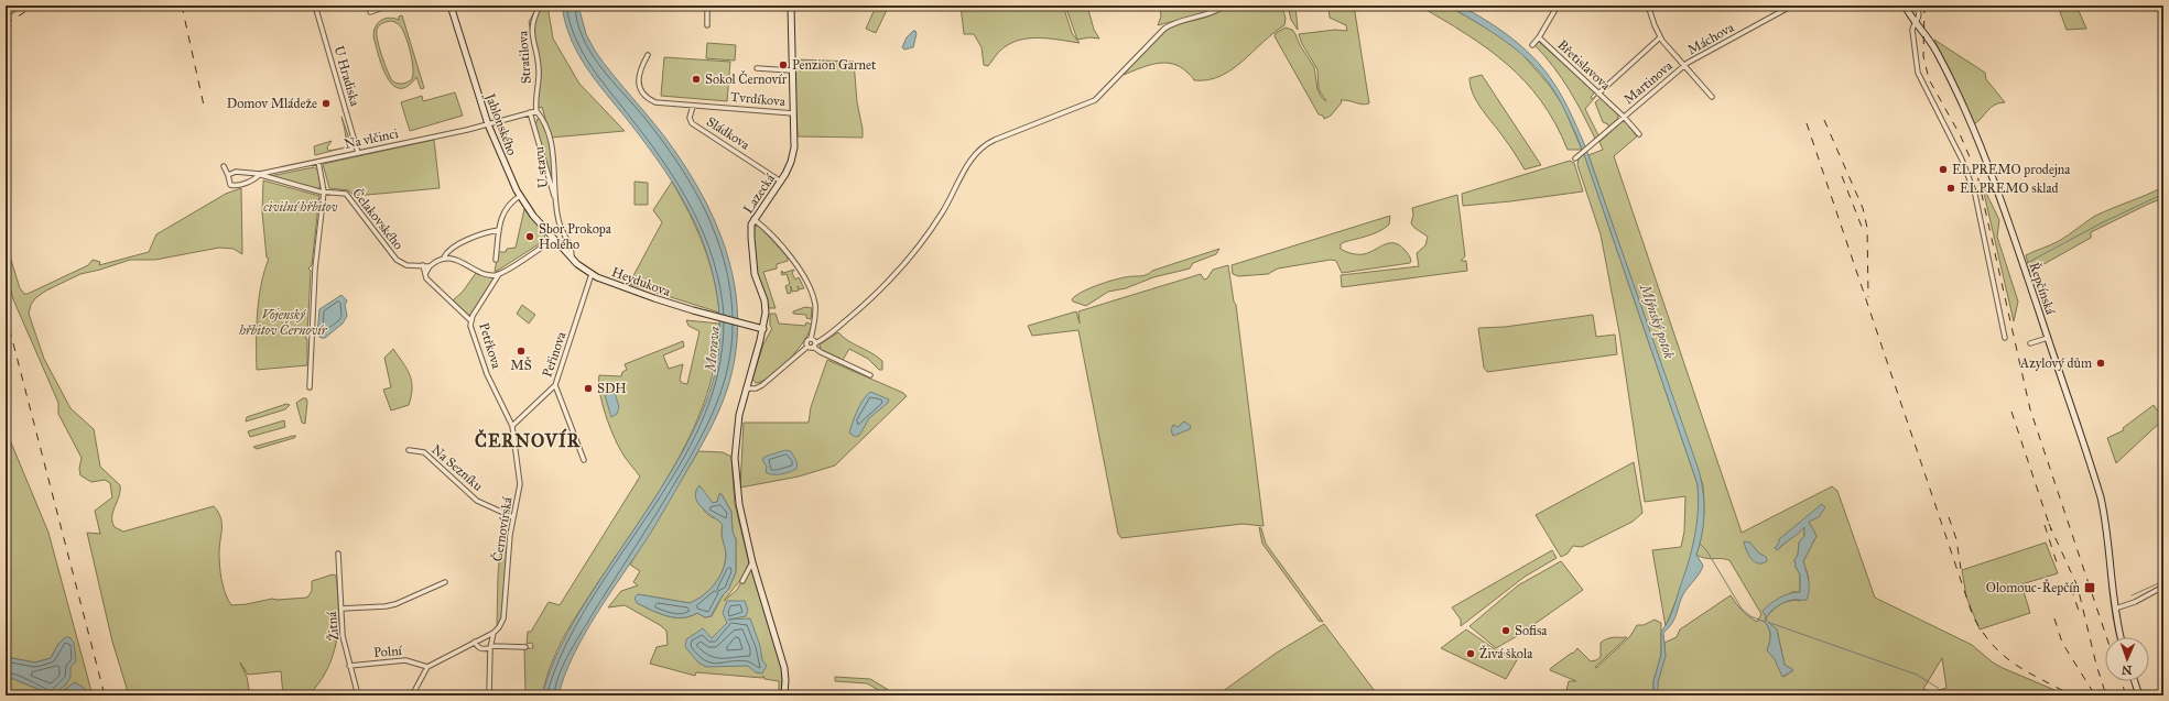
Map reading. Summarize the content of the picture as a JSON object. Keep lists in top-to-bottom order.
{
  "streets": {
    "street": [
      "Máchova",
      "Stratilova",
      "Břetislavova",
      "U Hradiska",
      "Martinova",
      "Tvrdíkova",
      "Jablonského",
      "Sládkova",
      "Na vlčinci",
      "U stavu",
      "Lazecká",
      "Čelakovského",
      "Heydukova",
      "Řepčínská",
      "Petřkova",
      "Peřinova",
      "Na Sezníku",
      "Černovírská",
      "Žitná",
      "Polní"
    ]
  },
  "crossings": [
    ["Máchova", "Martinova"],
    ["Stratilova", "U stavu"],
    ["Břetislavova", "Martinova"],
    ["U Hradiska", "Na vlčinci"],
    ["Tvrdíkova", "Sládkova"],
    ["Tvrdíkova", "Lazecká"],
    ["Jablonského", "Na vlčinci"],
    ["Jablonského", "Heydukova"],
    ["Sládkova", "Lazecká"],
    ["Na vlčinci", "Čelakovského"],
    ["U stavu", "Heydukova"],
    ["Lazecká", "Heydukova"],
    ["Heydukova", "Peřinova"],
    ["Petřkova", "Peřinova"],
    ["Petřkova", "Černovírská"],
    ["Peřinova", "Černovírská"],
    ["Na Sezníku", "Černovírská"],
    ["Žitná", "Polní"]
  ],
  "districts": ["ČERNOVÍR"],
  "water": ["Mlýnský potok", "Morava"],
  "parks": ["civilní hřbitov", "Vojenský hřbitov Černovír"],
  "places": {
    "other": [
      "Penzion Garnet",
      "Sokol Černovír",
      "Domov Mládeže",
      "ELPREMO prodejna",
      "ELPREMO sklad",
      "Sbor Prokopa Holého",
      "MŠ",
      "Azylový dům",
      "SDH",
      "Sofisa",
      "Živá škola"
    ],
    "transit": ["Olomouc-Řepčín"]
  },
  "north": "bottom"
}
